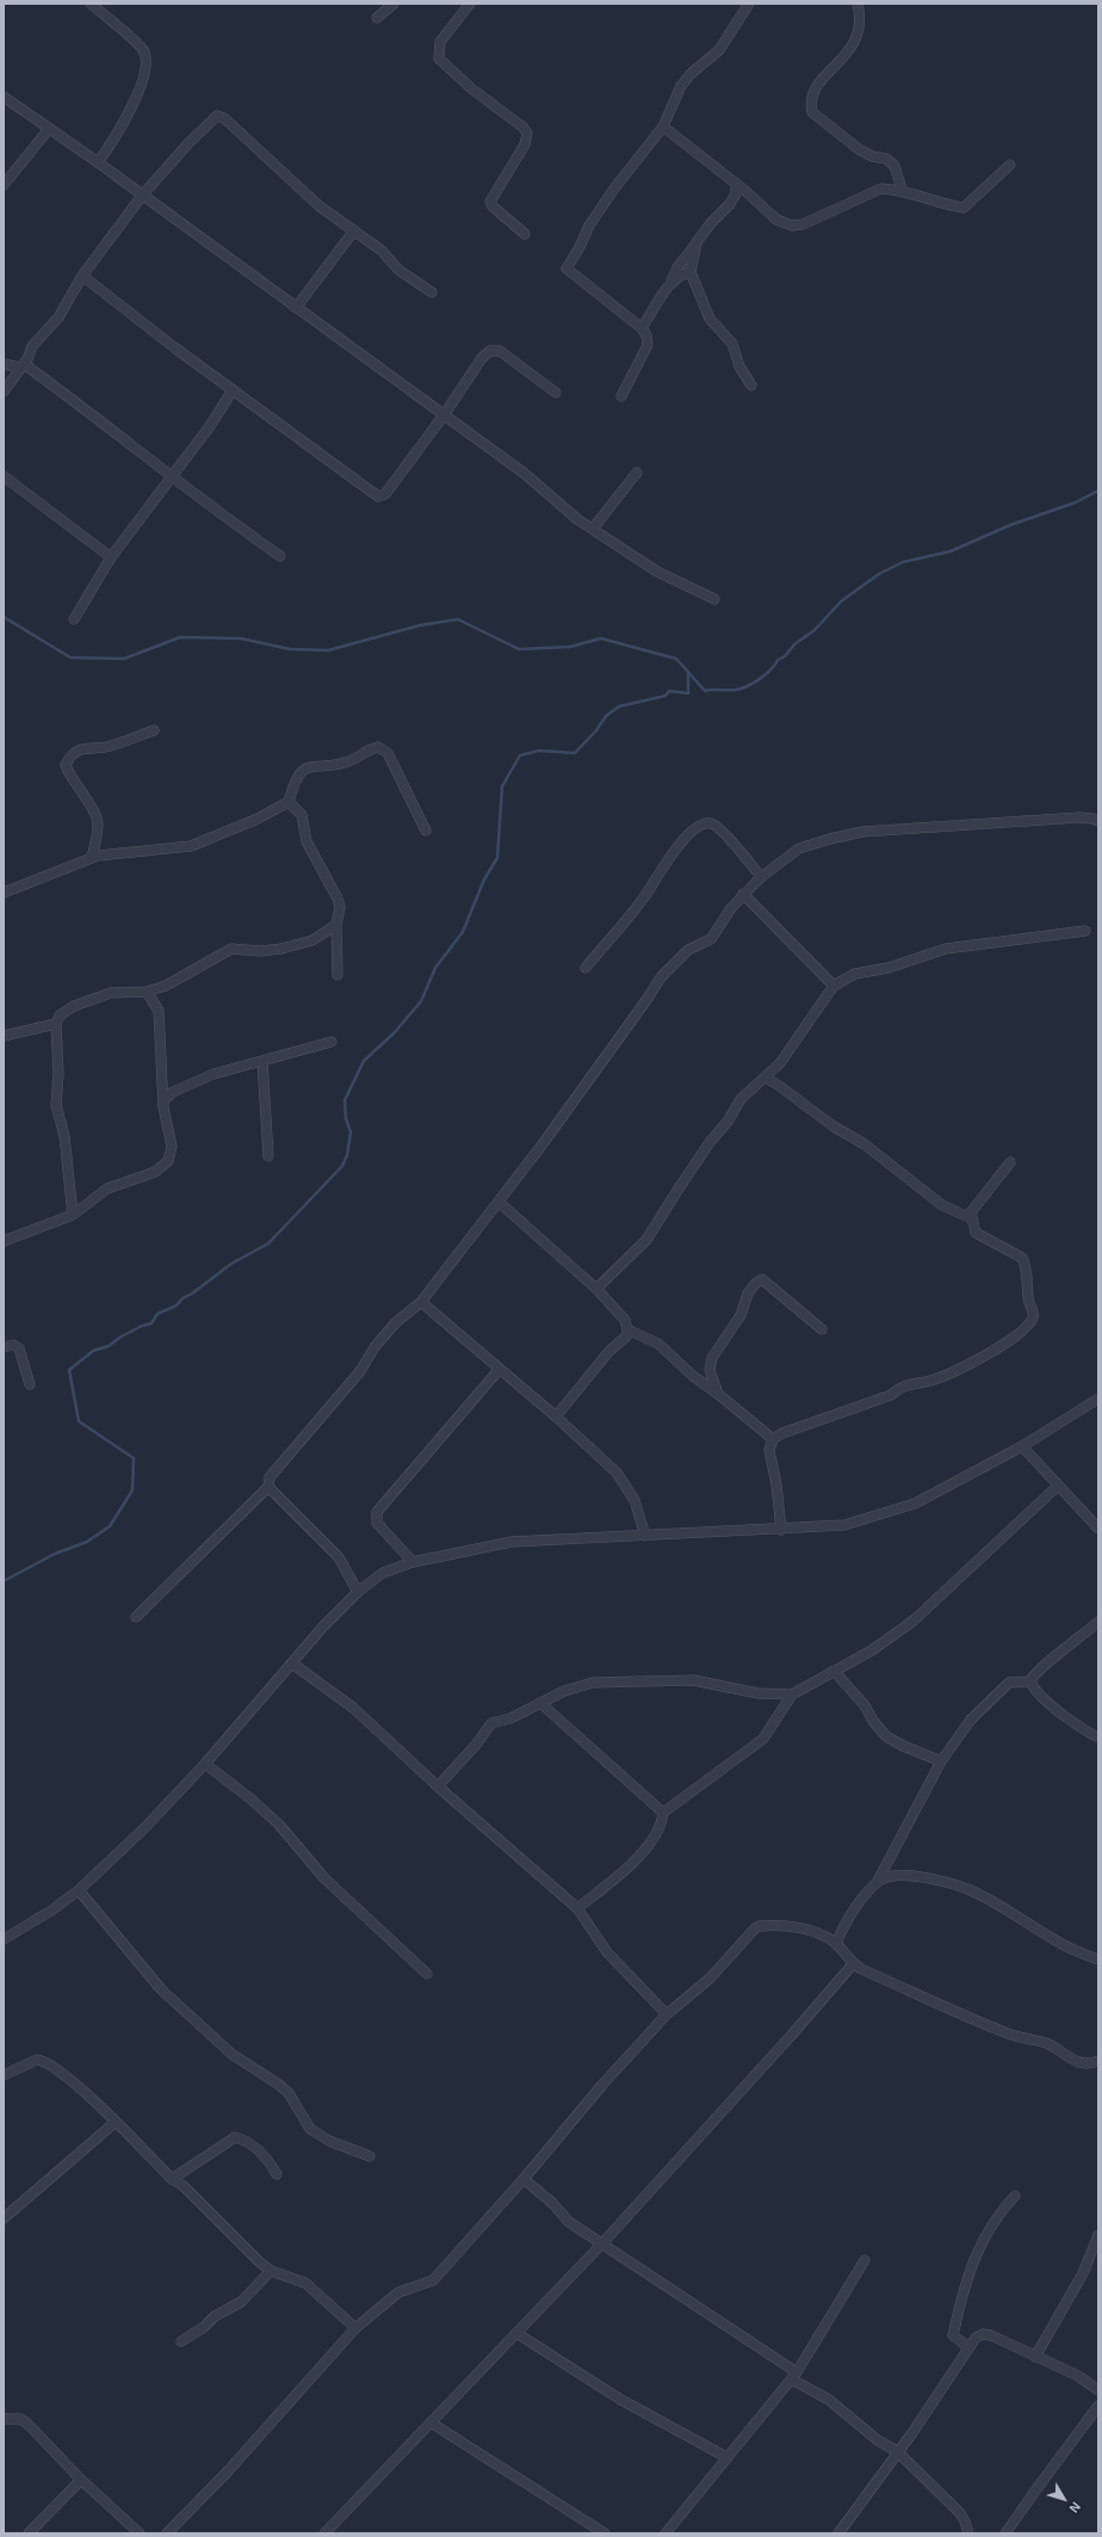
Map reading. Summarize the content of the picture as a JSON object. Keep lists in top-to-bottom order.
{
  "north": "bottom right"
}
